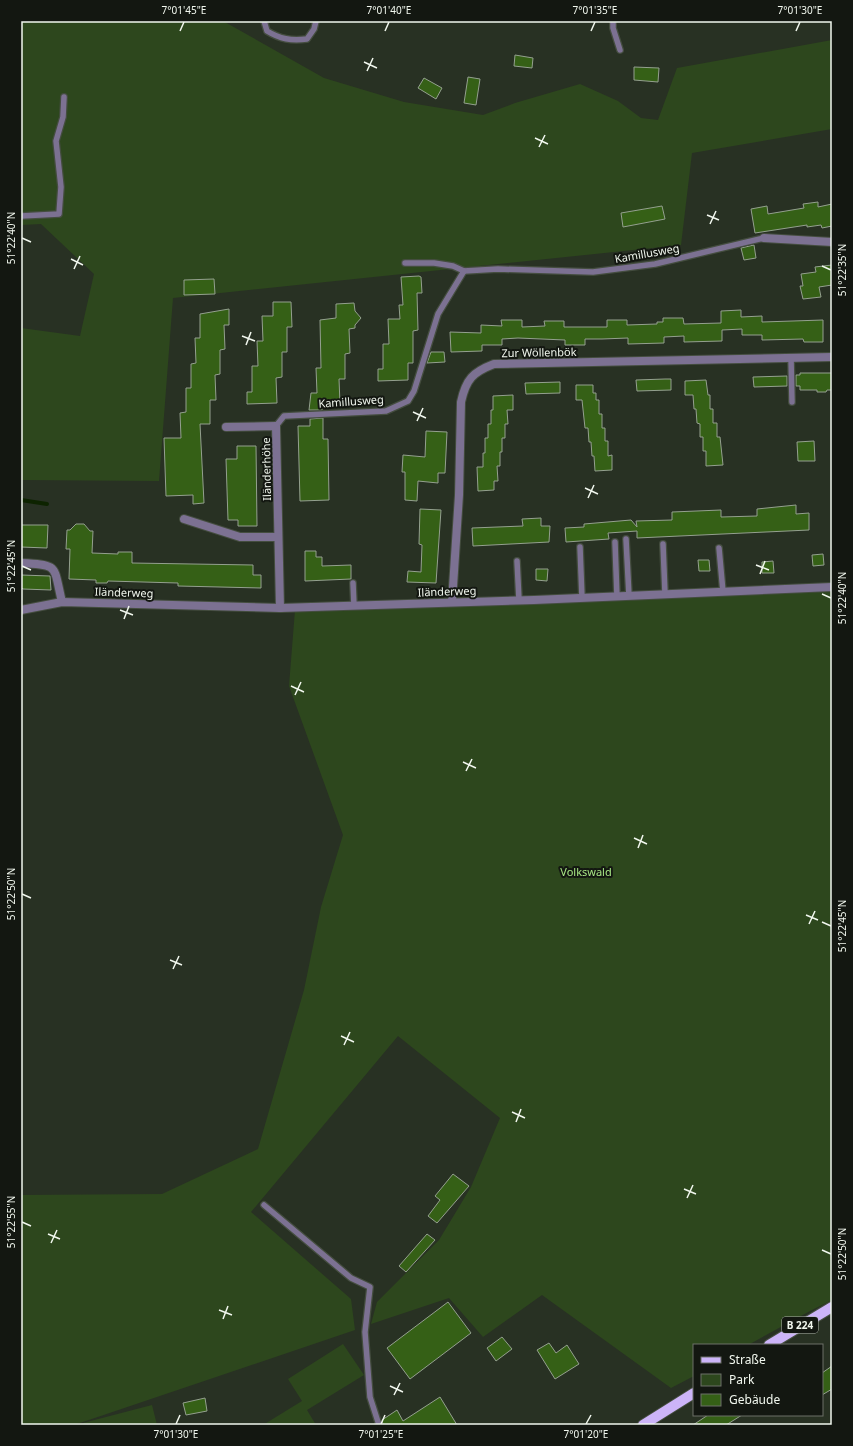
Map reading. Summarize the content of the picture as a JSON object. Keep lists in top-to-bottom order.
{
  "streets": {
    "main road": ["B 224"],
    "street": [
      "Kamillusweg",
      "Zur Wöllenbök",
      "Iländerhöhe",
      "Iländerweg"
    ]
  },
  "crossings": [
    ["Kamillusweg", "Iländerhöhe"],
    ["Zur Wöllenbök", "Iländerweg"],
    ["Iländerhöhe", "Iländerweg"]
  ],
  "parks": ["Volkswald"],
  "legend": ["Straße", "Park", "Gebäude"],
  "coordinates": [
    "7°01'45\"E",
    "7°01'40\"E",
    "7°01'35\"E",
    "7°01'30\"E",
    "51°22'40\"N",
    "51°22'35\"N",
    "51°22'45\"N",
    "51°22'50\"N",
    "51°22'55\"N",
    "7°01'25\"E",
    "7°01'20\"E"
  ]
}
